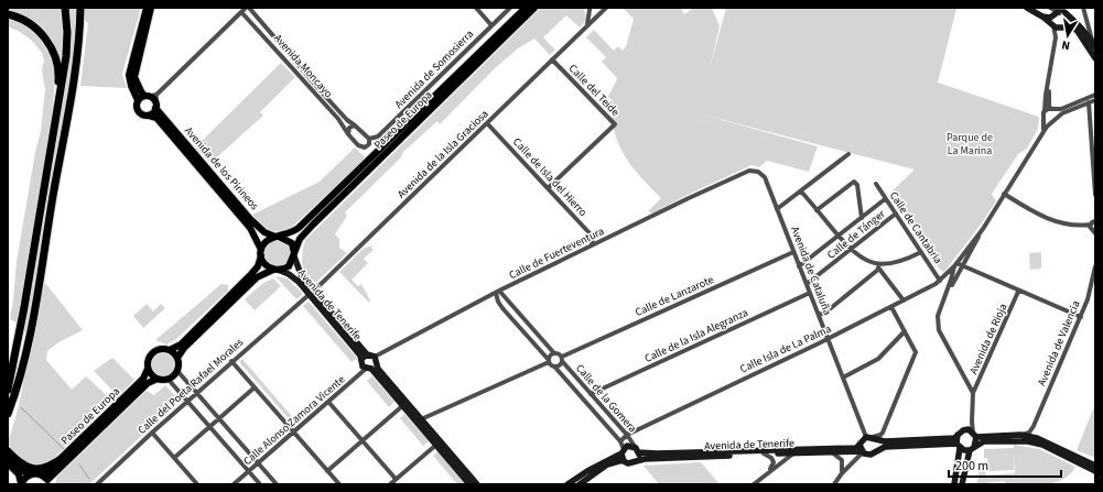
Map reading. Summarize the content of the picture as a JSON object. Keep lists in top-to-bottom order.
{
  "streets": {
    "main road": ["Paseo de Europa", "Avenida de los Pirineos", "Avenida de Tenerife"],
    "street": [
      "Avenida Moncayo",
      "Avenida de Somosierra",
      "Calle del Teide",
      "Avenida de la Isla Graciosa",
      "Calle de Isla del Hierro",
      "Calle de Cantabria",
      "Calle de Tánger",
      "Calle de Fuerteventura",
      "Avenida de Cataluña",
      "Calle de Lanzarote",
      "Calle de la Isla Alegranza",
      "Avenida de Rioja",
      "Avenida de Valencia",
      "Calle Isla de La Palma",
      "Calle del Poeta Rafael Morales",
      "Calle de la Gomera",
      "Calle Alonso Zamora Vicente"
    ]
  },
  "crossings": [
    ["Avenida Moncayo", "Avenida de Somosierra"],
    ["Calle del Teide", "Avenida de la Isla Graciosa"],
    ["Calle del Teide", "Calle de Isla del Hierro"],
    ["Paseo de Europa", "Avenida de los Pirineos"],
    ["Paseo de Europa", "Avenida de Tenerife"],
    ["Avenida de la Isla Graciosa", "Calle de Isla del Hierro"],
    ["Avenida de la Isla Graciosa", "Avenida de Tenerife"],
    ["Avenida de la Isla Graciosa", "Calle del Poeta Rafael Morales"],
    ["Avenida de los Pirineos", "Avenida de Tenerife"],
    ["Calle de Isla del Hierro", "Calle de Fuerteventura"],
    ["Calle de Cantabria", "Calle de Tánger"],
    ["Calle de Cantabria", "Calle Isla de La Palma"],
    ["Calle de Tánger", "Avenida de Cataluña"],
    ["Calle de Fuerteventura", "Avenida de Cataluña"],
    ["Avenida de Cataluña", "Calle de Lanzarote"],
    ["Avenida de Cataluña", "Calle de la Isla Alegranza"],
    ["Avenida de Cataluña", "Calle Isla de La Palma"],
    ["Calle de Lanzarote", "Calle de la Gomera"],
    ["Avenida de Tenerife", "Calle de la Gomera"],
    ["Avenida de Tenerife", "Calle Alonso Zamora Vicente"],
    ["Calle de la Isla Alegranza", "Calle de la Gomera"],
    ["Calle Isla de La Palma", "Calle de la Gomera"]
  ],
  "parks": ["Parque de La Marina"],
  "scale_bar": "200 m",
  "north": "bottom"
}
